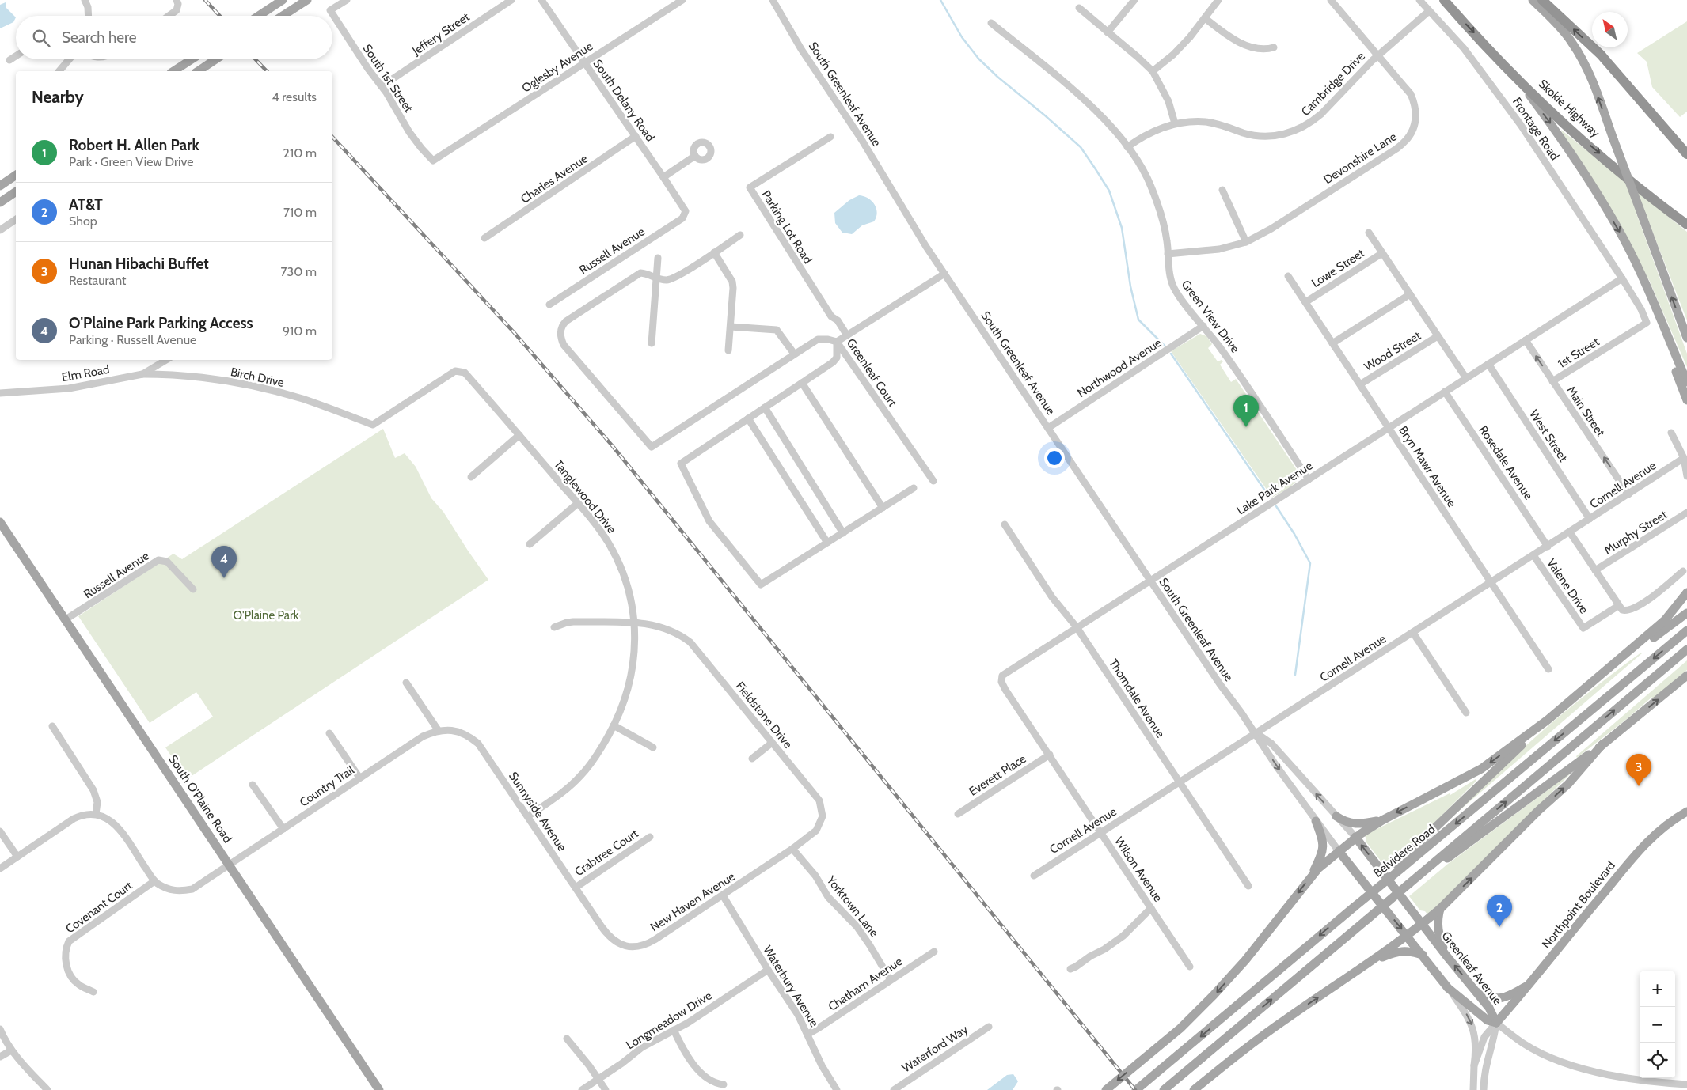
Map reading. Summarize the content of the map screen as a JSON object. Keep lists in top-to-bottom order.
{
  "streets": {
    "highway": ["Skokie Highway"],
    "main road": [
      "South O'Plaine Road",
      "Belvidere Road",
      "Northpoint Boulevard",
      "Greenleaf Avenue"
    ],
    "street": [
      "Jeffery Street",
      "Oglesby Avenue",
      "South 1st Street",
      "Cambridge Drive",
      "South Greenleaf Avenue",
      "South Delany Road",
      "Frontage Road",
      "Devonshire Lane",
      "Charles Avenue",
      "Parking Lot Road",
      "Russell Avenue",
      "Lowe Street",
      "Green View Drive",
      "Wood Street",
      "1st Street",
      "Northwood Avenue",
      "Greenleaf Court",
      "Elm Road",
      "Birch Drive",
      "Main Street",
      "West Street",
      "Rosedale Avenue",
      "Bryn Mawr Avenue",
      "Cornell Avenue",
      "Lake Park Avenue",
      "Tanglewood Drive",
      "Murphy Street",
      "Valene Drive",
      "Thorndale Avenue",
      "Fieldstone Drive",
      "Everett Place",
      "Country Trail",
      "Sunnyside Avenue",
      "Crabtree Court",
      "Wilson Avenue",
      "New Haven Avenue",
      "Yorktown Lane",
      "Covenant Court",
      "Chatham Avenue",
      "Waterbury Avenue",
      "Longmeadow Drive",
      "Waterford Way"
    ]
  },
  "crossings": [
    ["Jeffery Street", "South 1st Street"],
    ["Oglesby Avenue", "South 1st Street"],
    ["Oglesby Avenue", "South Delany Road"],
    ["Cambridge Drive", "Frontage Road"],
    ["Cambridge Drive", "Devonshire Lane"],
    ["Cambridge Drive", "Green View Drive"],
    ["South Greenleaf Avenue", "Northwood Avenue"],
    ["South Greenleaf Avenue", "Greenleaf Court"],
    ["South Greenleaf Avenue", "Cornell Avenue"],
    ["South Greenleaf Avenue", "Lake Park Avenue"],
    ["South Greenleaf Avenue", "Greenleaf Avenue"],
    ["South Delany Road", "Charles Avenue"],
    ["South Delany Road", "Russell Avenue"],
    ["Frontage Road", "1st Street"],
    ["Frontage Road", "Lake Park Avenue"],
    ["Devonshire Lane", "Green View Drive"],
    ["Parking Lot Road", "Greenleaf Court"],
    ["Russell Avenue", "South O'Plaine Road"],
    ["Lowe Street", "Bryn Mawr Avenue"],
    ["Green View Drive", "Northwood Avenue"],
    ["Green View Drive", "Lake Park Avenue"],
    ["Wood Street", "Bryn Mawr Avenue"],
    ["1st Street", "Main Street"],
    ["Elm Road", "Birch Drive"],
    ["Birch Drive", "Tanglewood Drive"],
    ["Main Street", "Cornell Avenue"],
    ["Main Street", "Lake Park Avenue"],
    ["West Street", "Cornell Avenue"],
    ["West Street", "Lake Park Avenue"],
    ["Rosedale Avenue", "Cornell Avenue"],
    ["Rosedale Avenue", "Lake Park Avenue"],
    ["Bryn Mawr Avenue", "Cornell Avenue"],
    ["Bryn Mawr Avenue", "Lake Park Avenue"],
    ["Cornell Avenue", "Valene Drive"],
    ["Cornell Avenue", "Thorndale Avenue"],
    ["Cornell Avenue", "Wilson Avenue"],
    ["Lake Park Avenue", "Thorndale Avenue"],
    ["Lake Park Avenue", "Wilson Avenue"],
    ["Tanglewood Drive", "Fieldstone Drive"],
    ["Tanglewood Drive", "Sunnyside Avenue"],
    ["Fieldstone Drive", "New Haven Avenue"],
    ["Fieldstone Drive", "Yorktown Lane"],
    ["Everett Place", "Wilson Avenue"],
    ["Country Trail", "South O'Plaine Road"],
    ["Country Trail", "Sunnyside Avenue"],
    ["Country Trail", "Covenant Court"],
    ["Sunnyside Avenue", "Crabtree Court"],
    ["Sunnyside Avenue", "New Haven Avenue"],
    ["New Haven Avenue", "Yorktown Lane"],
    ["New Haven Avenue", "Waterbury Avenue"],
    ["Northpoint Boulevard", "Greenleaf Avenue"],
    ["Yorktown Lane", "Chatham Avenue"],
    ["Chatham Avenue", "Waterbury Avenue"],
    ["Waterbury Avenue", "Longmeadow Drive"]
  ],
  "one_way": ["Main Street"],
  "parks": ["O'Plaine Park"],
  "north": "top left",
  "page": {
    "search": "Search here",
    "heading": ["Nearby", "4 results"],
    "list": [
      {
        "mark": "1",
        "name": "Robert H. Allen Park",
        "note": "Park · Green View Drive",
        "value": "210 m"
      },
      {
        "mark": "2",
        "name": "AT&T",
        "note": "Shop",
        "value": "710 m"
      },
      {
        "mark": "3",
        "name": "Hunan Hibachi Buffet",
        "note": "Restaurant",
        "value": "730 m"
      },
      {
        "mark": "4",
        "name": "O'Plaine Park Parking Access",
        "note": "Parking · Russell Avenue",
        "value": "910 m"
      }
    ],
    "pins": [
      "1",
      "4",
      "3",
      "2"
    ],
    "map_buttons": ["+", "−"]
  }
}
